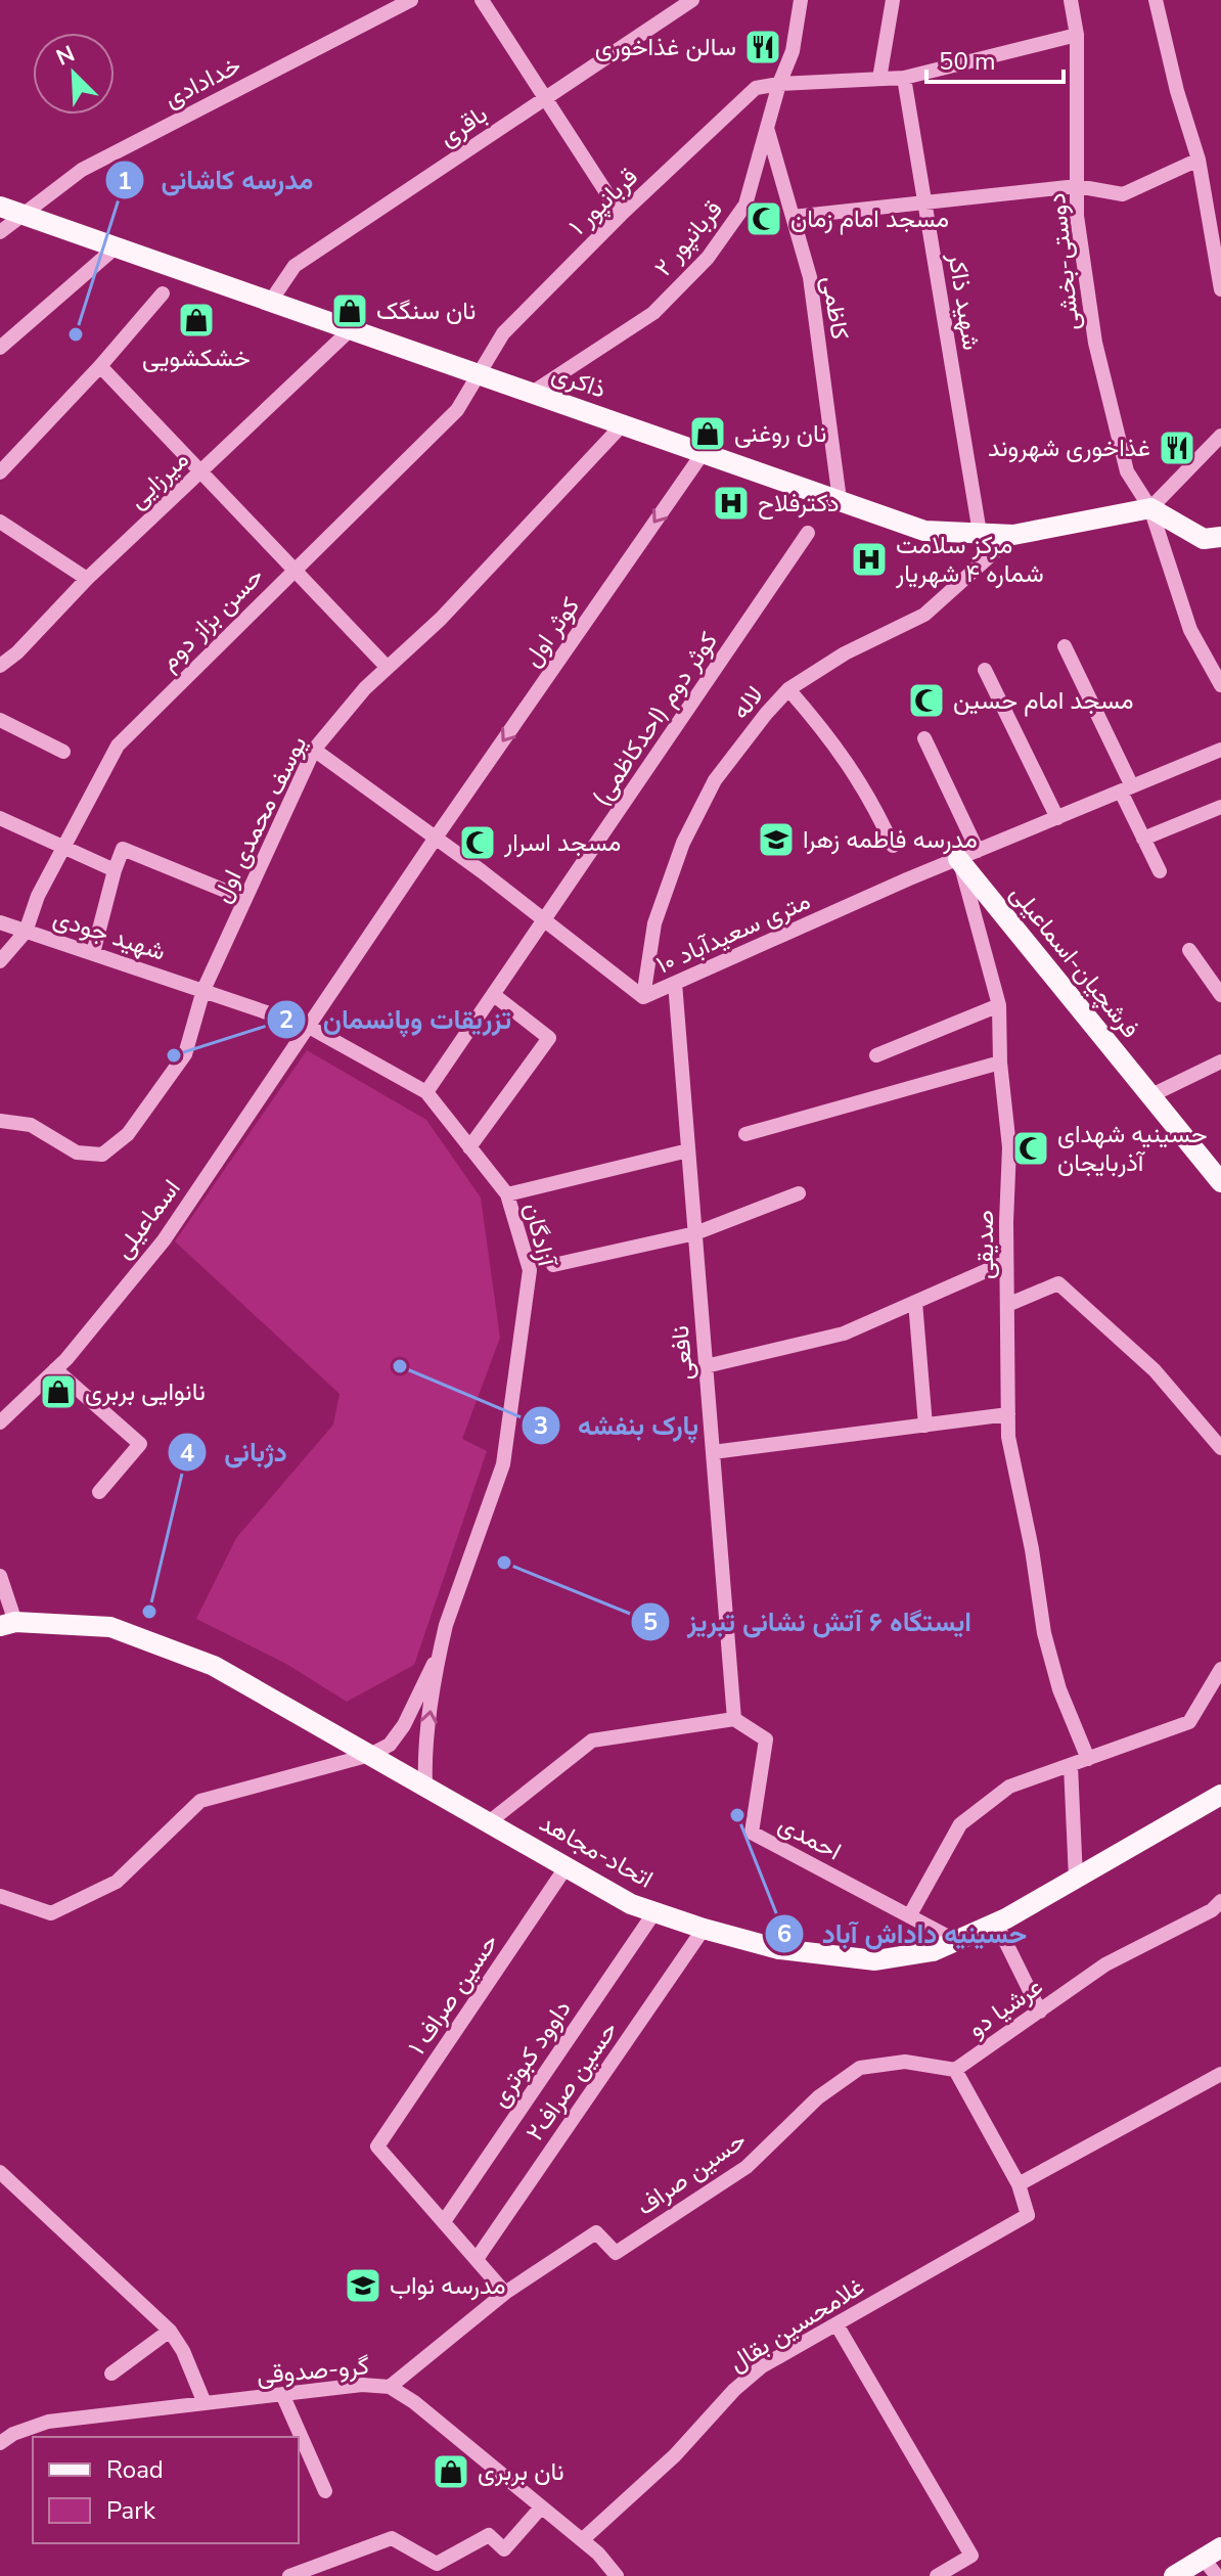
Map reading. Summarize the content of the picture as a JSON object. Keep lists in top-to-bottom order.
{
  "streets": {
    "main road": ["ذاکری", "فرشچیان-اسماعیلی", "اتحاد-مجاهد"],
    "street": [
      "خدادادی",
      "باقری",
      "قربانپور ۱",
      "قربانپور ۲",
      "دوستی-بخشی",
      "شهید ذاکر",
      "کاظمی",
      "میرزایی",
      "حسن بزاز دوم",
      "کوثر اول",
      "لاله",
      "کوثر دوم (احدکاظمی)",
      "یوسف محمدی اول",
      "۱۰ متری سعیدآباد",
      "شهید جودی",
      "اسماعیلی",
      "آزادگان",
      "صدیقی",
      "نافعی",
      "احمدی",
      "حسین صراف ۱",
      "عرشیا دو",
      "داوود کبوتری",
      "حسین صراف۲",
      "حسین صراف",
      "غلامحسین بقال",
      "گرو-صدوقی"
    ]
  },
  "crossings": [
    ["خدادادی", "ذاکری"],
    ["باقری", "ذاکری"],
    ["قربانپور ۱", "قربانپور ۲"],
    ["قربانپور ۱", "ذاکری"],
    ["قربانپور ۱", "حسن بزاز دوم"],
    ["قربانپور ۲", "کاظمی"],
    ["قربانپور ۲", "ذاکری"],
    ["دوستی-بخشی", "ذاکری"],
    ["شهید ذاکر", "ذاکری"],
    ["کاظمی", "ذاکری"],
    ["ذاکری", "میرزایی"],
    ["ذاکری", "حسن بزاز دوم"],
    ["ذاکری", "کوثر اول"],
    ["ذاکری", "لاله"],
    ["ذاکری", "یوسف محمدی اول"],
    ["حسن بزاز دوم", "شهید جودی"],
    ["کوثر اول", "۱۰ متری سعیدآباد"],
    ["کوثر اول", "اسماعیلی"],
    ["کوثر اول", "آزادگان"],
    ["لاله", "۱۰ متری سعیدآباد"],
    ["کوثر دوم (احدکاظمی)", "۱۰ متری سعیدآباد"],
    ["کوثر دوم (احدکاظمی)", "آزادگان"],
    ["یوسف محمدی اول", "۱۰ متری سعیدآباد"],
    ["یوسف محمدی اول", "شهید جودی"],
    ["یوسف محمدی اول", "آزادگان"],
    ["۱۰ متری سعیدآباد", "فرشچیان-اسماعیلی"],
    ["۱۰ متری سعیدآباد", "صدیقی"],
    ["۱۰ متری سعیدآباد", "نافعی"],
    ["شهید جودی", "آزادگان"],
    ["فرشچیان-اسماعیلی", "صدیقی"],
    ["اسماعیلی", "آزادگان"],
    ["نافعی", "احمدی"],
    ["احمدی", "اتحاد-مجاهد"],
    ["اتحاد-مجاهد", "حسین صراف ۱"],
    ["اتحاد-مجاهد", "داوود کبوتری"],
    ["اتحاد-مجاهد", "حسین صراف۲"],
    ["حسین صراف ۱", "داوود کبوتری"],
    ["عرشیا دو", "حسین صراف"],
    ["عرشیا دو", "غلامحسین بقال"],
    ["حسین صراف", "گرو-صدوقی"],
    ["غلامحسین بقال", "گرو-صدوقی"]
  ],
  "one_way": ["کوثر اول"],
  "places": {
    "restaurant": ["سالن غذاخوری", "غذاخوری شهروند"],
    "mosque": [
      "مسجد امام زمان",
      "مسجد امام حسین",
      "مسجد اسرار",
      "حسینیه شهدای آذربایجان"
    ],
    "shop": [
      "نان سنگک",
      "خشکشویی",
      "نان روغنی",
      "نانوایی بربری",
      "نان بربری"
    ],
    "other": [
      "مدرسه کاشانی",
      "تزریقات وپانسمان",
      "پارک بنفشه",
      "ایستگاه ۶ آتش نشانی تبریز",
      "دژبانی",
      "حسینیه داداش آباد"
    ],
    "hospital": ["دکترفلاح", "مرکز سلامت شماره ۴ شهریار"],
    "school or university": ["مدرسه فاطمه زهرا", "مدرسه نواب"]
  },
  "legend": ["Road", "Park"],
  "scale_bar": "50 m",
  "north": "top left"
}
